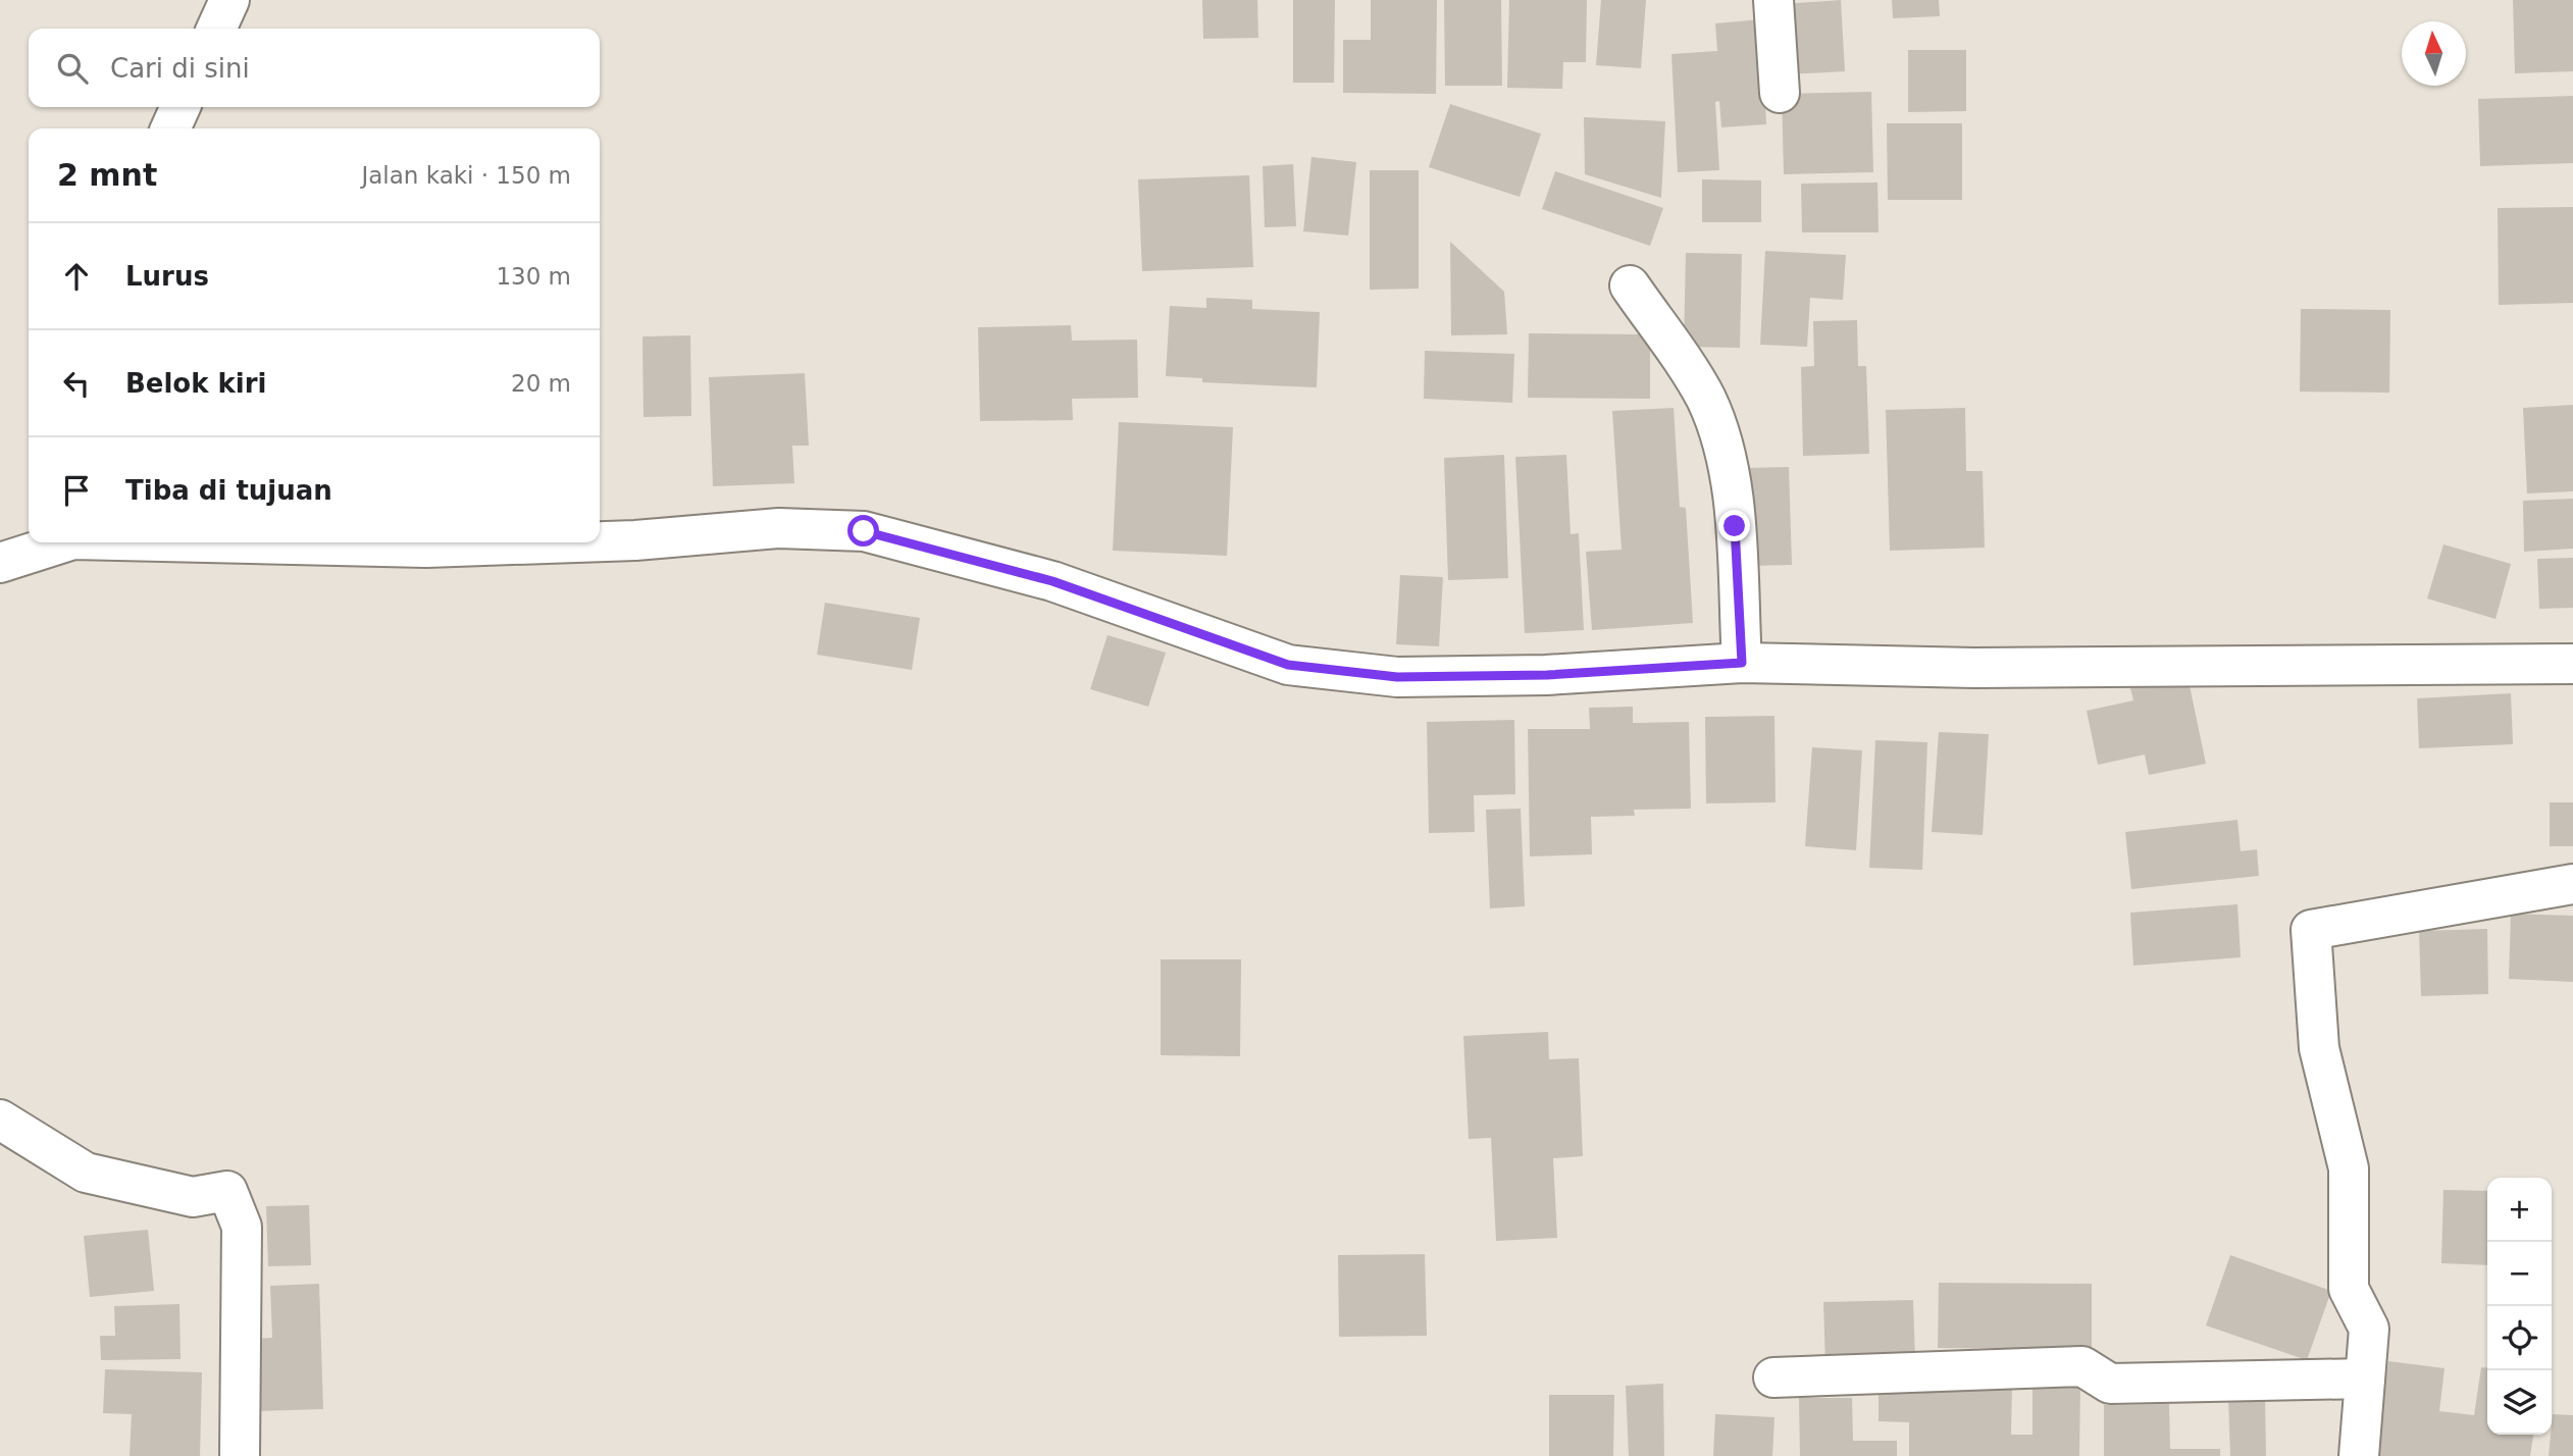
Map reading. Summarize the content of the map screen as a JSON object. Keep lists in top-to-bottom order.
{
  "north": "top",
  "page": {
    "search": "Cari di sini",
    "heading": ["2 mnt", "Jalan kaki · 150 m"],
    "list": [
      ["Lurus", "130 m"],
      ["Belok kiri", "20 m"],
      "Tiba di tujuan"
    ],
    "map_buttons": ["+", "−"]
  }
}
